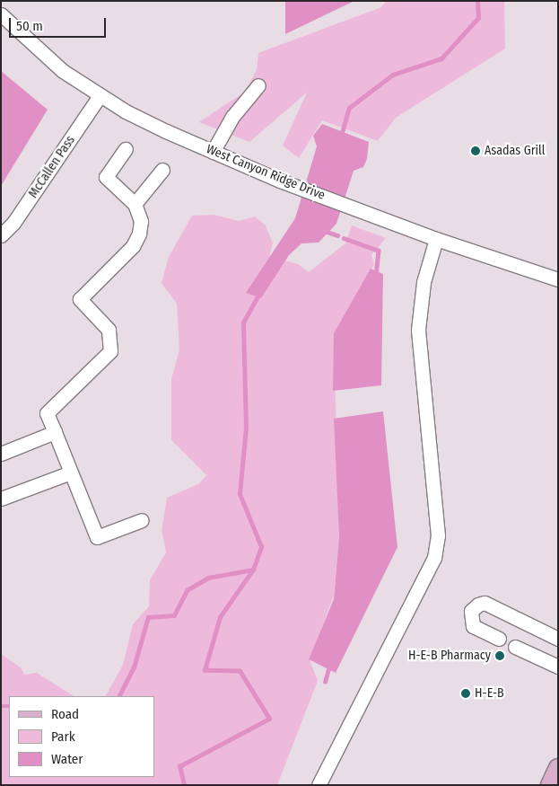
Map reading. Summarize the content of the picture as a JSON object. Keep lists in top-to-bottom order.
{
  "streets": {
    "street": ["McCallen Pass", "West Canyon Ridge Drive"]
  },
  "crossings": [
    ["McCallen Pass", "West Canyon Ridge Drive"]
  ],
  "places": ["Asadas Grill", "H-E-B Pharmacy", "H-E-B"],
  "legend": ["Road", "Park", "Water"],
  "scale_bar": "50 m"
}
